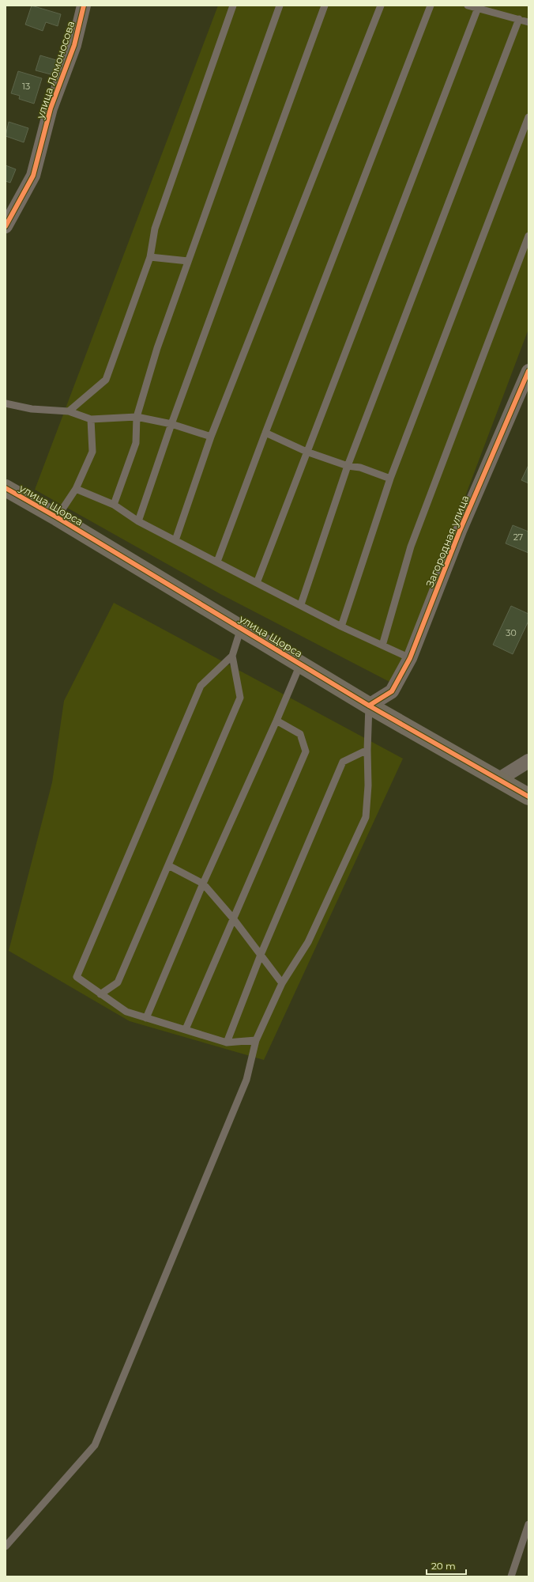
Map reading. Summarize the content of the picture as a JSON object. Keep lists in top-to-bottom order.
{
  "streets": {
    "street": ["улица Ломоносова", "улица Щорса", "Загородная улица"]
  },
  "crossings": [
    ["улица Щорса", "Загородная улица"]
  ],
  "house_numbers": ["13", "27", "30"],
  "scale_bar": "20 m"
}
